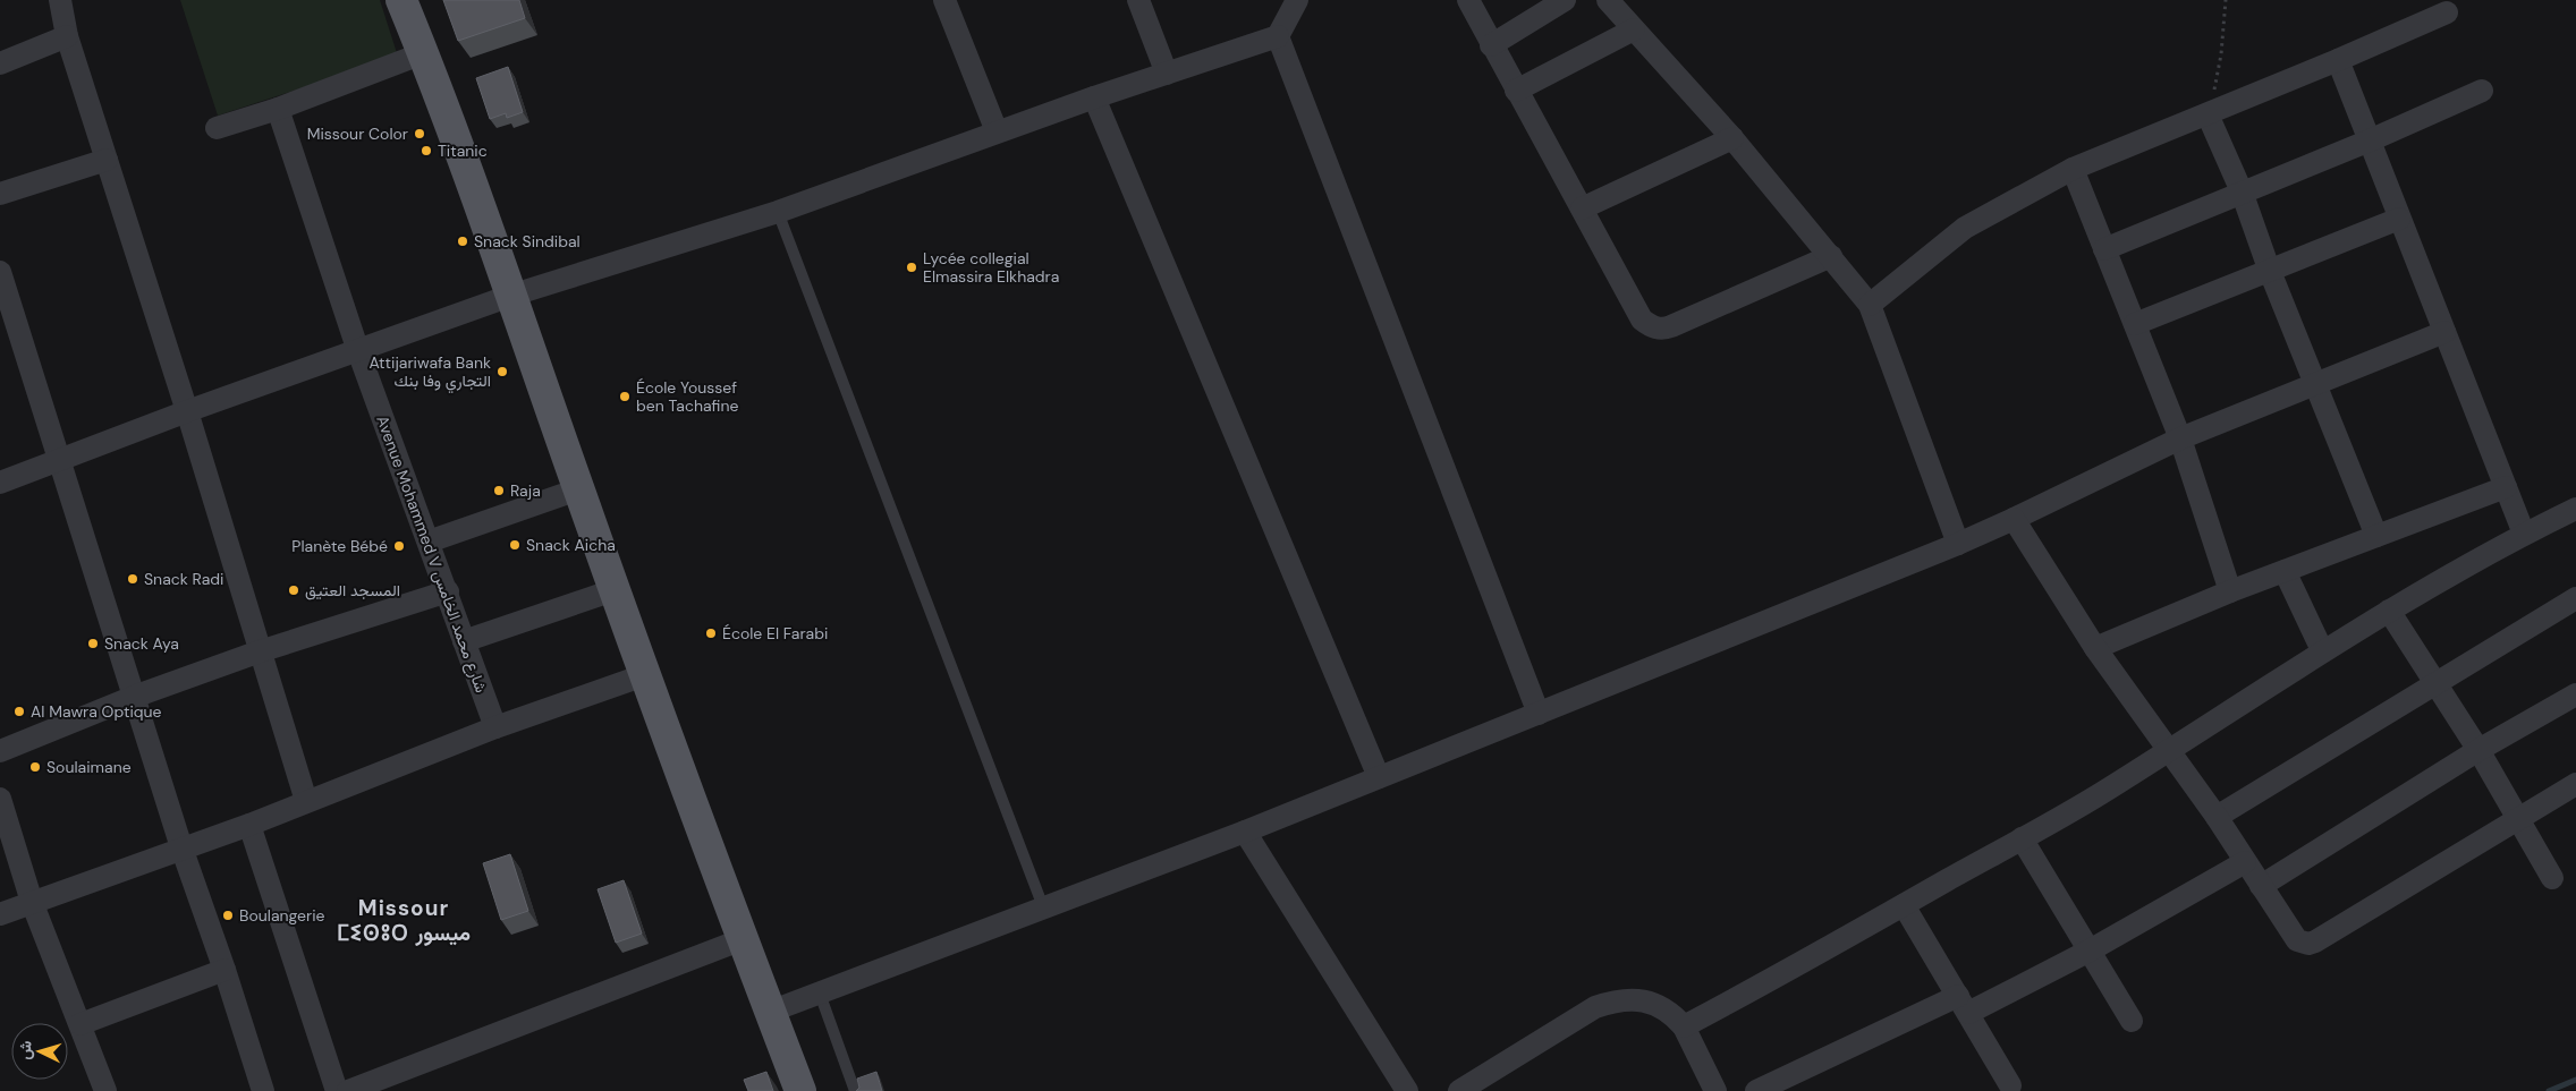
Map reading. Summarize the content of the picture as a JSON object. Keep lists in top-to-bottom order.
{
  "streets": {
    "street": ["Avenue Mohammed V شارع محمد الخامس"]
  },
  "districts": ["Missour ⵎⵉⵙⵓⵔ ميسور"],
  "places": [
    "Missour Color",
    "Titanic",
    "Snack Sindibal",
    "Lycée collegial Elmassira Elkhadra",
    "Attijariwafa Bank التجاري وفا بنك",
    "École Youssef ben Tachafine",
    "Raja",
    "Snack Aicha",
    "Planète Bébé",
    "Snack Radi",
    "المسجد العتيق",
    "École El Farabi",
    "Snack Aya",
    "Al Mawra Optique",
    "Soulaimane",
    "Boulangerie"
  ],
  "north": "left"
}
